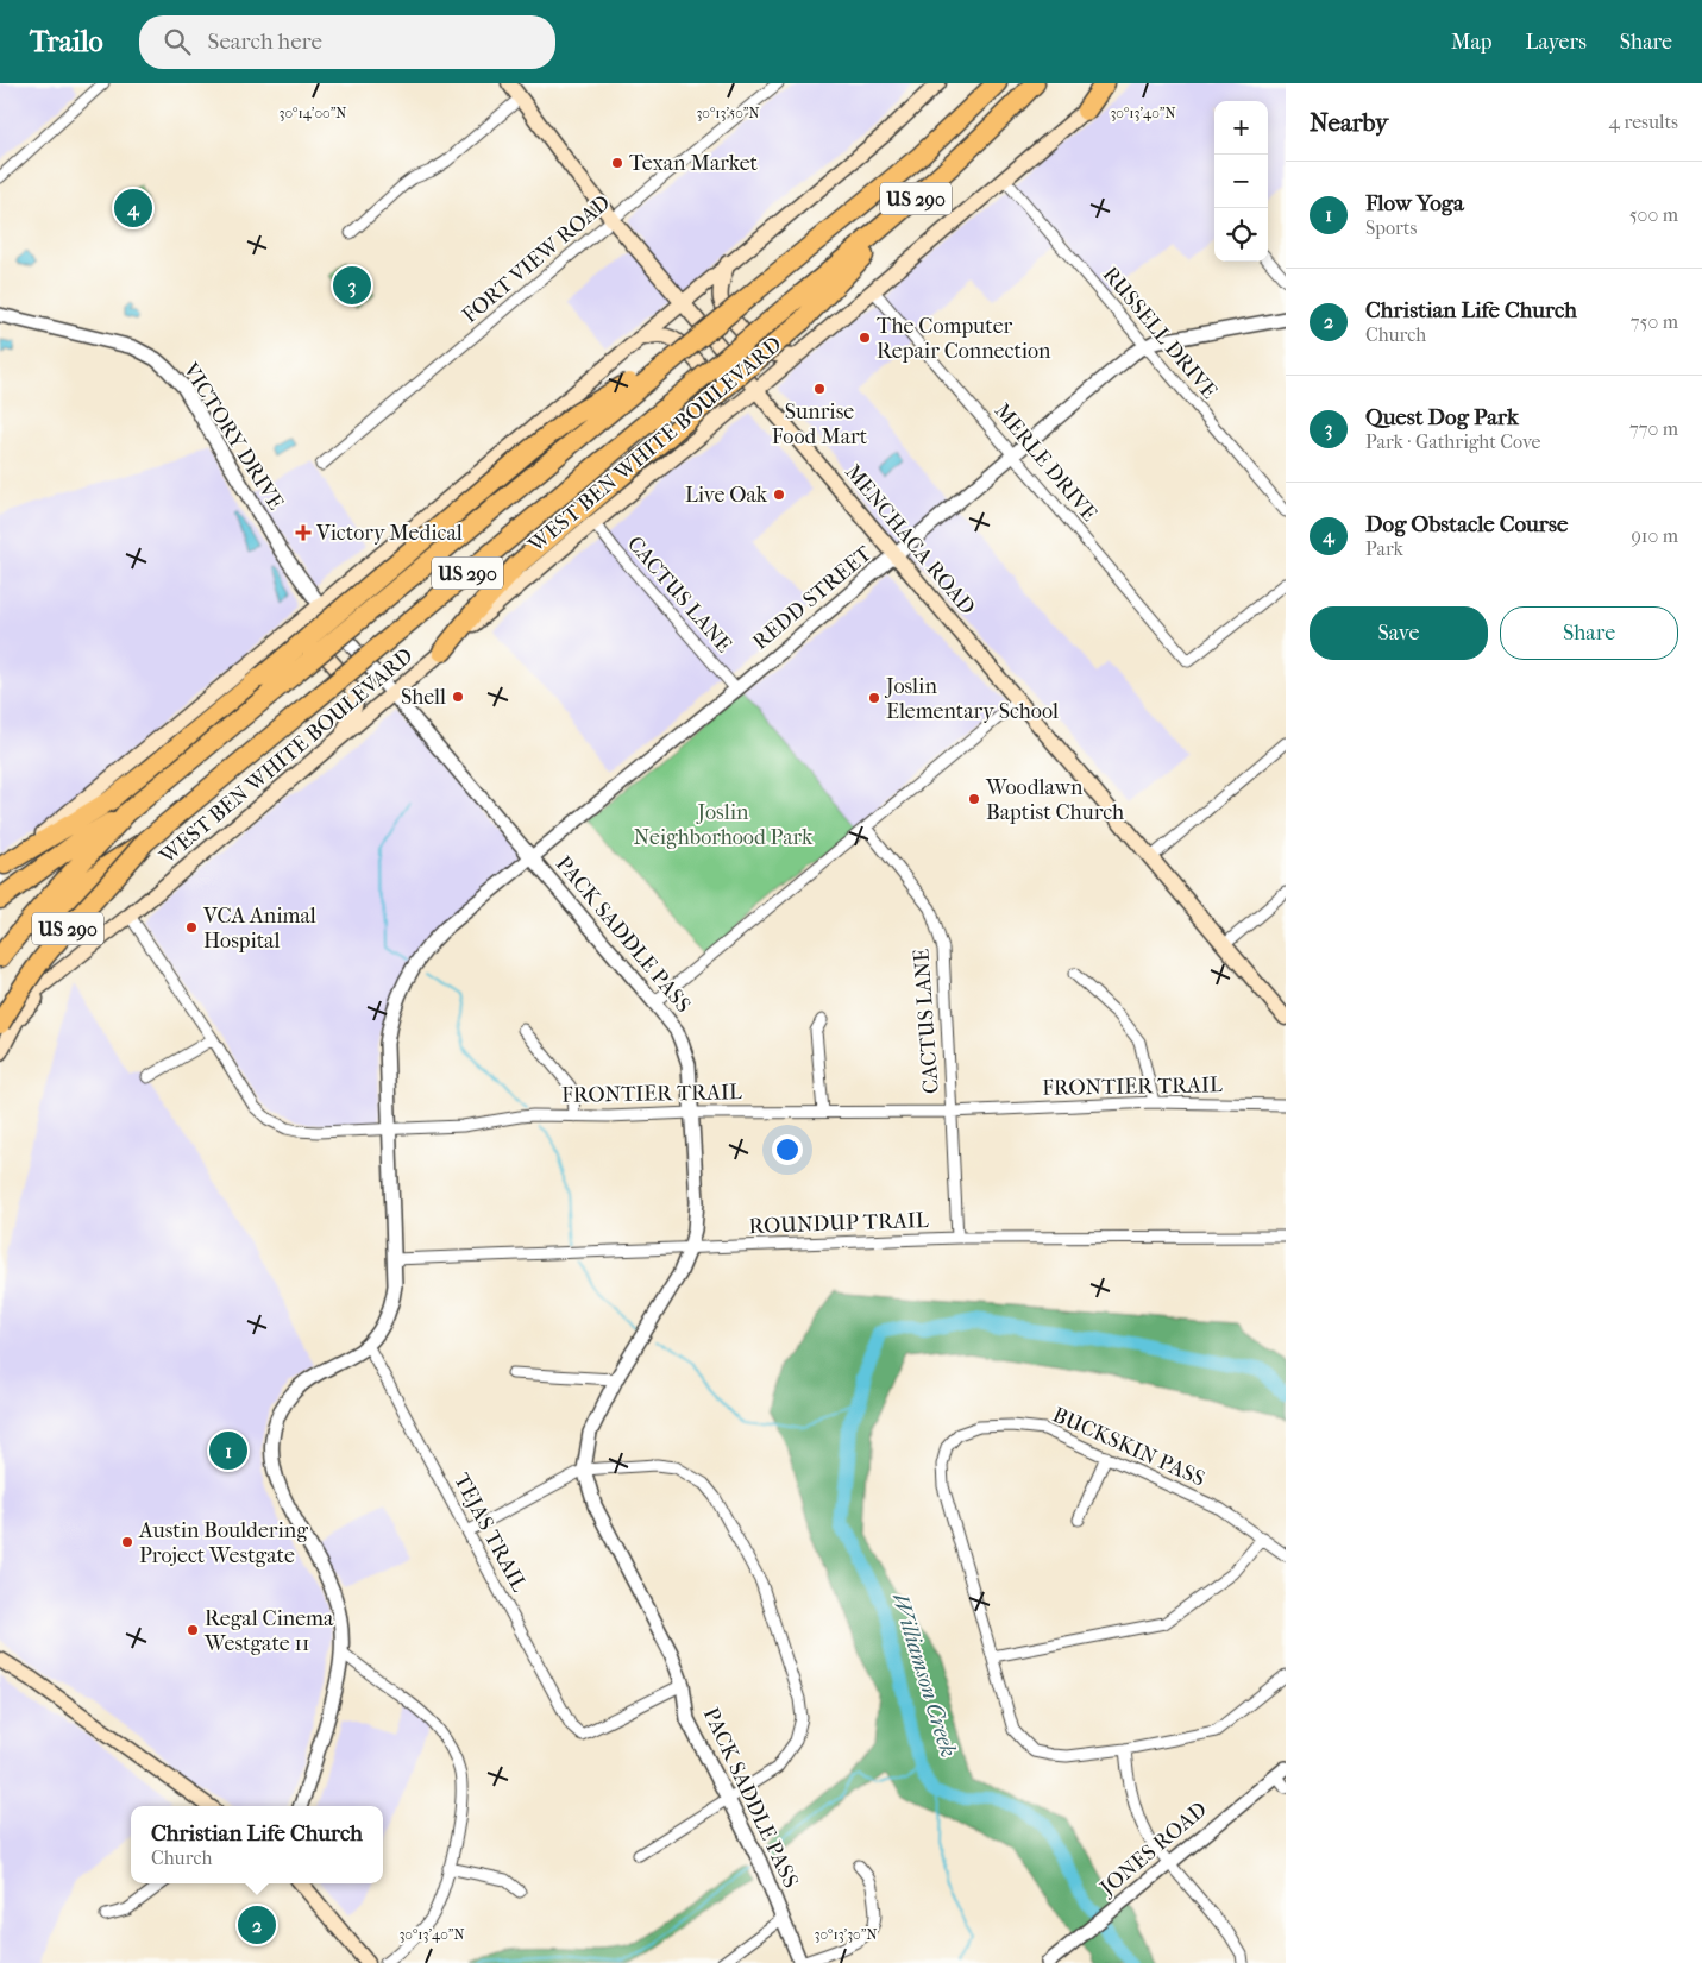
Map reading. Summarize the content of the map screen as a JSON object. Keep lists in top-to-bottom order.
{
  "streets": {
    "highway": ["US 290"],
    "main road": ["WEST BEN WHITE BOULEVARD", "MENCHACA ROAD"],
    "street": [
      "FORT VIEW ROAD",
      "RUSSELL DRIVE",
      "VICTORY DRIVE",
      "MERLE DRIVE",
      "CACTUS LANE",
      "REDD STREET",
      "PACK SADDLE PASS",
      "FRONTIER TRAIL",
      "ROUNDUP TRAIL",
      "BUCKSKIN PASS",
      "TEJAS TRAIL",
      "JONES ROAD"
    ]
  },
  "crossings": [
    ["FORT VIEW ROAD", "MENCHACA ROAD"],
    ["RUSSELL DRIVE", "WEST BEN WHITE BOULEVARD"],
    ["RUSSELL DRIVE", "REDD STREET"],
    ["VICTORY DRIVE", "WEST BEN WHITE BOULEVARD"],
    ["VICTORY DRIVE", "PACK SADDLE PASS"],
    ["WEST BEN WHITE BOULEVARD", "MERLE DRIVE"],
    ["WEST BEN WHITE BOULEVARD", "MENCHACA ROAD"],
    ["WEST BEN WHITE BOULEVARD", "CACTUS LANE"],
    ["WEST BEN WHITE BOULEVARD", "PACK SADDLE PASS"],
    ["WEST BEN WHITE BOULEVARD", "FRONTIER TRAIL"],
    ["MERLE DRIVE", "REDD STREET"],
    ["MENCHACA ROAD", "REDD STREET"],
    ["CACTUS LANE", "REDD STREET"],
    ["CACTUS LANE", "FRONTIER TRAIL"],
    ["CACTUS LANE", "ROUNDUP TRAIL"],
    ["REDD STREET", "PACK SADDLE PASS"],
    ["REDD STREET", "FRONTIER TRAIL"],
    ["REDD STREET", "ROUNDUP TRAIL"],
    ["REDD STREET", "TEJAS TRAIL"],
    ["PACK SADDLE PASS", "FRONTIER TRAIL"],
    ["PACK SADDLE PASS", "ROUNDUP TRAIL"],
    ["PACK SADDLE PASS", "TEJAS TRAIL"]
  ],
  "water": ["Williamson Creek"],
  "parks": ["Joslin Neighborhood Park"],
  "places": {
    "other": [
      "Texan Market",
      "The Computer Repair Connection",
      "Sunrise Food Mart",
      "Live Oak",
      "Shell",
      "Joslin Elementary School",
      "Woodlawn Baptist Church",
      "VCA Animal Hospital",
      "Austin Bouldering Project Westgate",
      "Regal Cinema Westgate 11"
    ],
    "health": ["Victory Medical"]
  },
  "page": {
    "header": "Trailo",
    "search": "Search here",
    "nav": ["Map", "Layers", "Share"],
    "heading": ["Nearby", "4 results"],
    "map_buttons": ["+", "−"],
    "list": [
      {
        "mark": "1",
        "name": "Flow Yoga",
        "note": "Sports",
        "value": "500 m"
      },
      {
        "mark": "2",
        "name": "Christian Life Church",
        "note": "Church",
        "value": "750 m"
      },
      {
        "mark": "3",
        "name": "Quest Dog Park",
        "note": "Park · Gathright Cove",
        "value": "770 m"
      },
      {
        "mark": "4",
        "name": "Dog Obstacle Course",
        "note": "Park",
        "value": "910 m"
      }
    ],
    "pins": [
      "4",
      "3",
      "1",
      "2"
    ],
    "buttons": ["Save", "Share"],
    "popup": ["Christian Life Church", "Church"]
  },
  "coordinates": [
    "30°14'00\"N",
    "30°13'50\"N",
    "30°13'40\"N",
    "30°13'30\"N"
  ]
}
